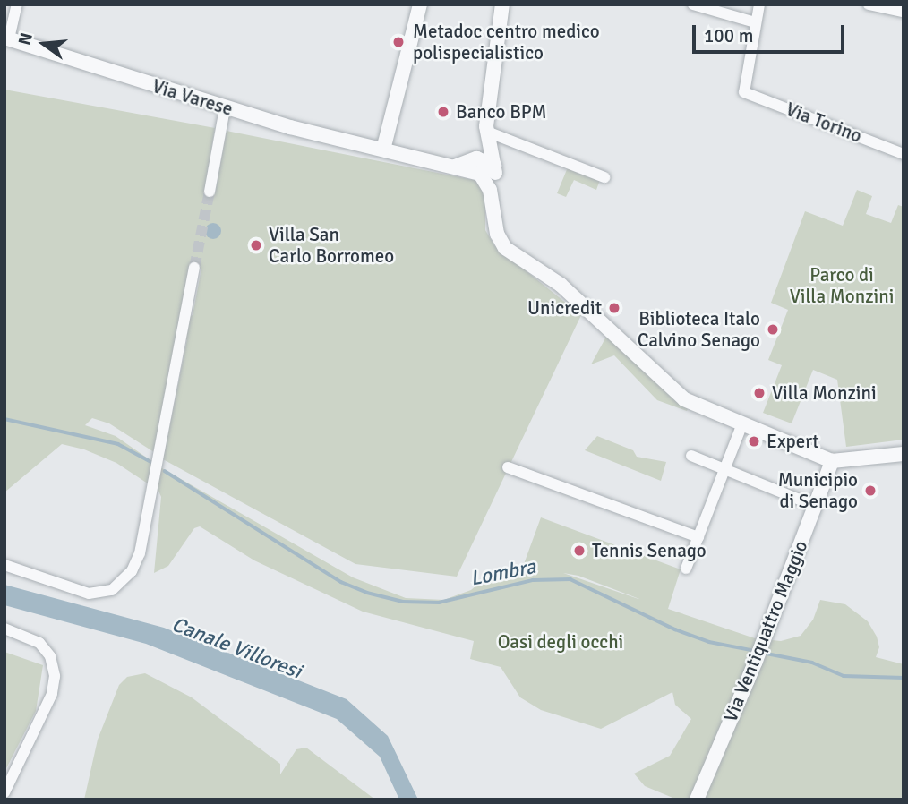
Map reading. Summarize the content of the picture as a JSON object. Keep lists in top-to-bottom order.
{
  "streets": {
    "street": ["Via Varese", "Via Torino", "Via Ventiquattro Maggio"]
  },
  "water": ["Lombra", "Canale Villoresi"],
  "parks": ["Parco di Villa Monzini", "Oasi degli occhi"],
  "places": [
    "Metadoc centro medico polispecialistico",
    "Banco BPM",
    "Villa San Carlo Borromeo",
    "Unicredit",
    "Biblioteca Italo Calvino Senago",
    "Villa Monzini",
    "Expert",
    "Municipio di Senago",
    "Tennis Senago"
  ],
  "scale_bar": "100 m",
  "north": "left"
}
